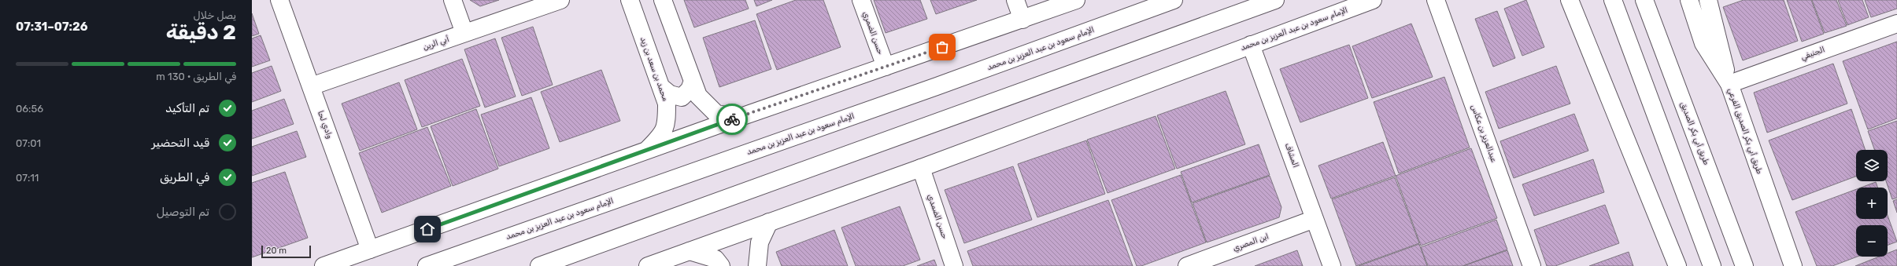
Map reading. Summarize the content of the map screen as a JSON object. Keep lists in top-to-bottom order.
{
  "streets": {
    "street": [
      "الإمام سعود بن عبد العزيز بن محمد",
      "حسن الضمري",
      "أبي الرين",
      "الجنيفي",
      "محمد بن سعد بن زيد",
      "وادي لحا",
      "طريق أبي بكر الصديق الفرعي",
      "عبدالعزيز بن عكاس",
      "طريق أبي بكر الصديق",
      "المشاف",
      "حسن الضمدي",
      "ابن المصري"
    ]
  },
  "crossings": [
    ["الإمام سعود بن عبد العزيز بن محمد", "المشاف"],
    ["الإمام سعود بن عبد العزيز بن محمد", "حسن الضمدي"],
    ["أبي الرين", "وادي لحا"],
    ["الجنيفي", "طريق أبي بكر الصديق الفرعي"],
    ["المشاف", "ابن المصري"]
  ],
  "scale_bar": "20 m",
  "page": {
    "heading": ["2 دقيقة", "يصل خلال", "07:26–07:31"],
    "bar": "في الطريق · 130 m",
    "list": [
      ["تم التأكيد", "06:56"],
      ["قيد التحضير", "07:01"],
      ["في الطريق", "07:11"],
      "تم التوصيل"
    ],
    "map_buttons": ["+", "−"],
    "scale": "20 m"
  }
}
